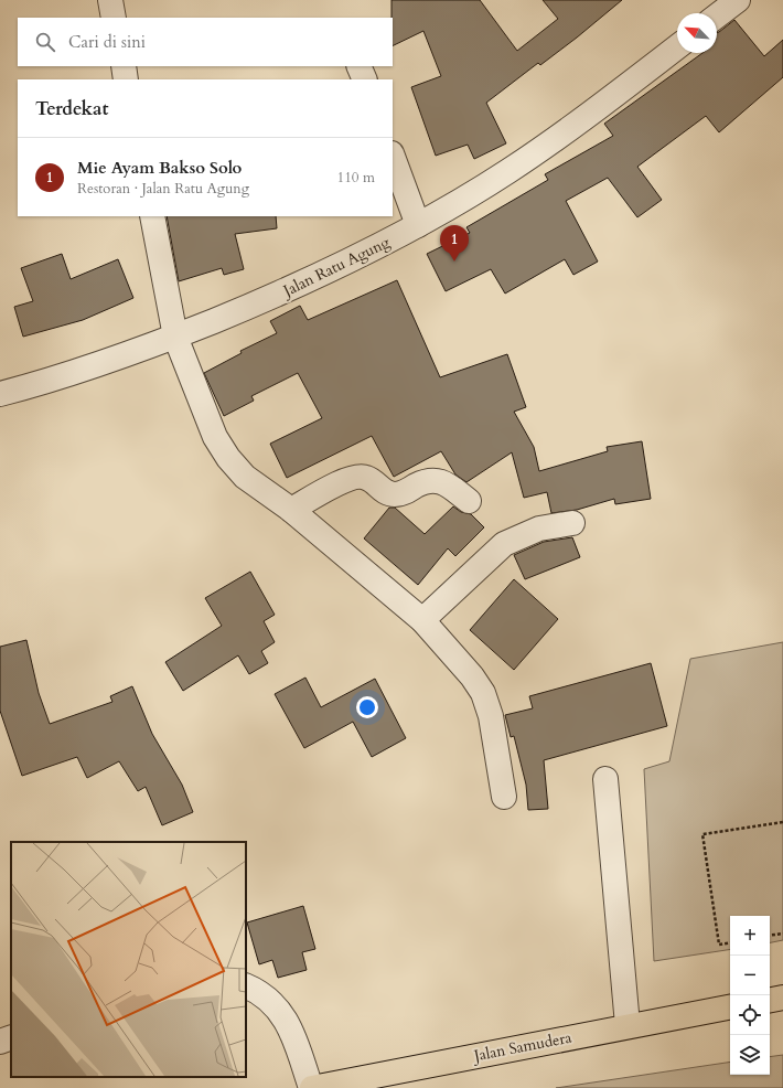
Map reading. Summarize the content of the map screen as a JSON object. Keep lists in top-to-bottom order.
{
  "streets": {
    "main road": ["Jalan Samudera"],
    "street": ["Jalan Ratu Agung"]
  },
  "north": "top left",
  "page": {
    "search": "Cari di sini",
    "heading": "Terdekat",
    "list": [
      {
        "mark": "1",
        "name": "Mie Ayam Bakso Solo",
        "note": "Restoran · Jalan Ratu Agung",
        "value": "110 m"
      }
    ],
    "pins": "1",
    "map_buttons": ["+", "−"]
  }
}
